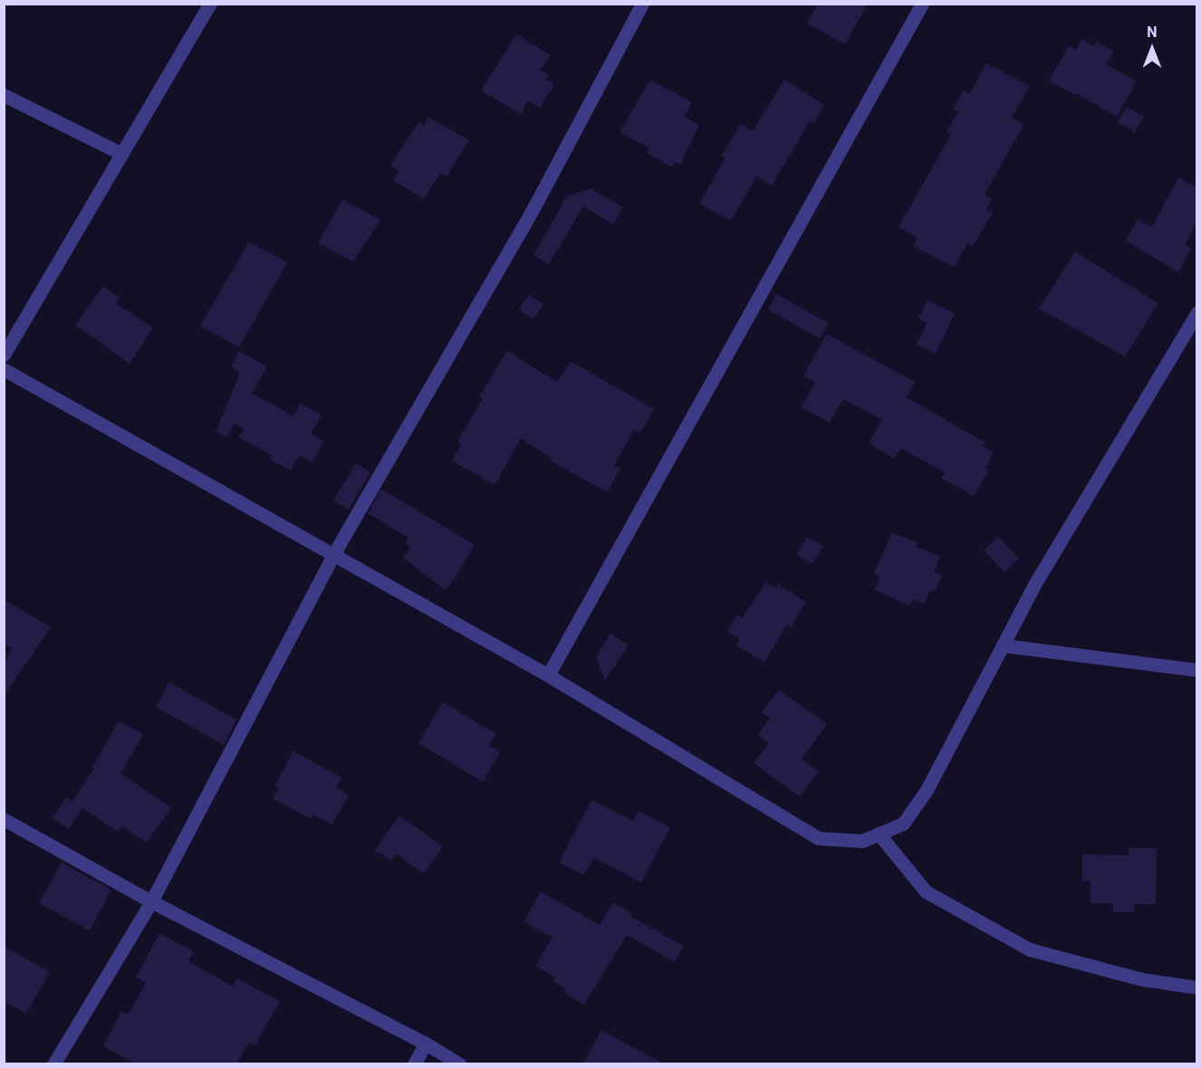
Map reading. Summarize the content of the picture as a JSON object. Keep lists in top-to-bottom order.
{
  "north": "top"
}
